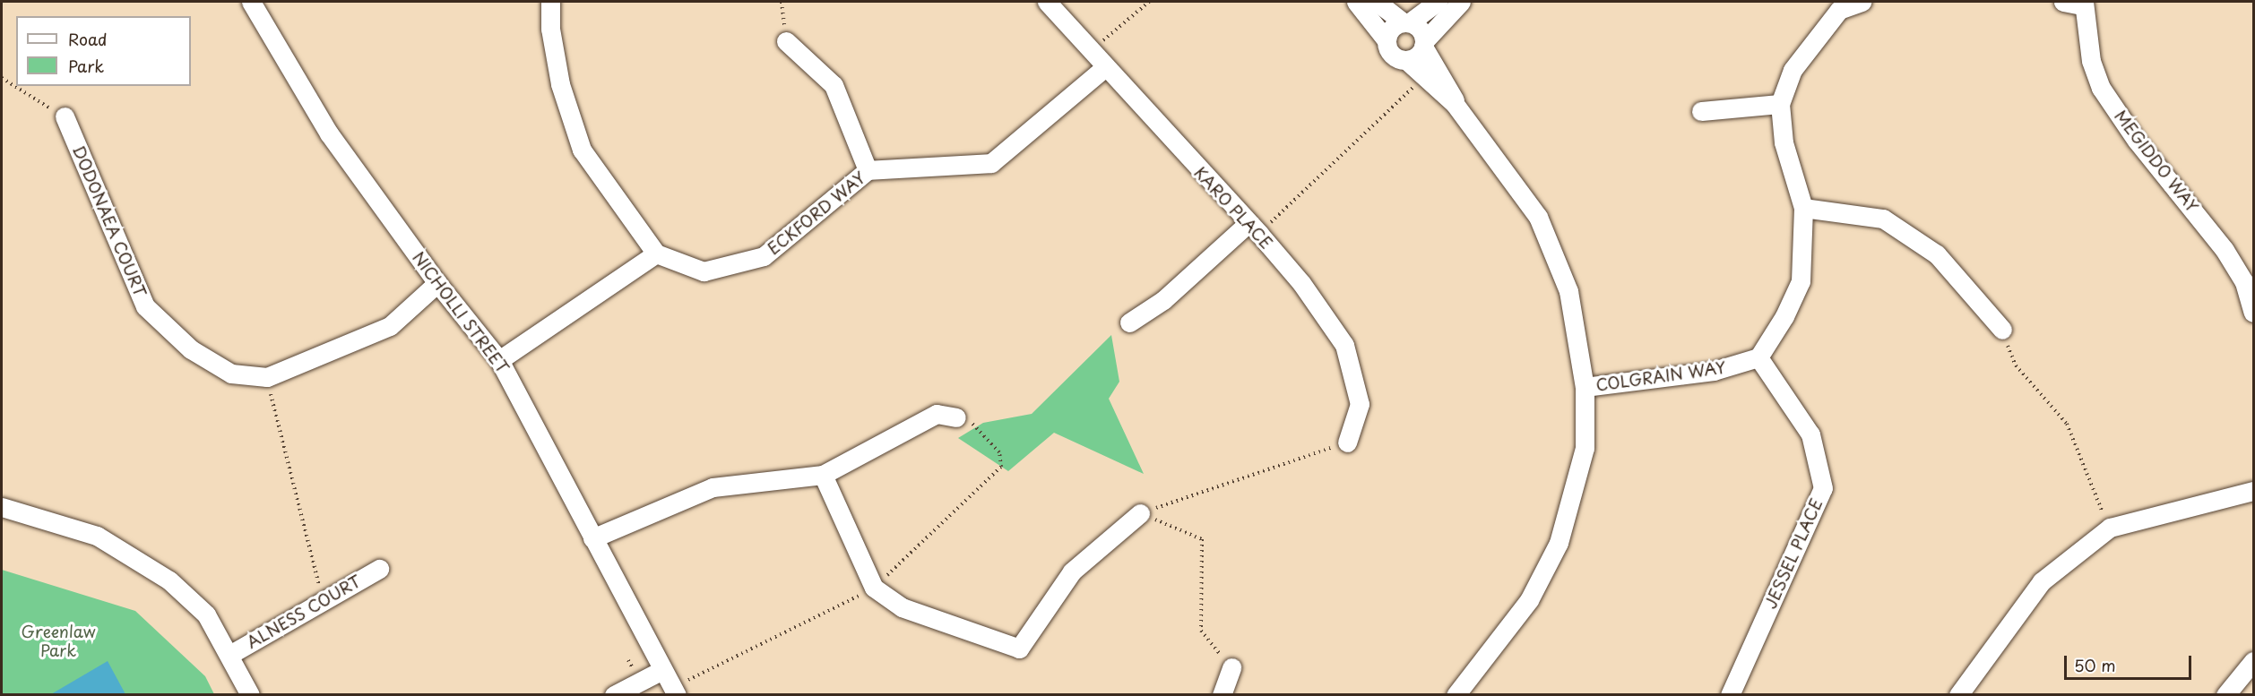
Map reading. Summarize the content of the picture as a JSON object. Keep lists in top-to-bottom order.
{
  "streets": {
    "street": [
      "MEGIDDO WAY",
      "KARO PLACE",
      "ECKFORD WAY",
      "DODONAEA COURT",
      "NICHOLLI STREET",
      "COLGRAIN WAY",
      "JESSEL PLACE",
      "ALNESS COURT"
    ]
  },
  "crossings": [
    ["KARO PLACE", "ECKFORD WAY"],
    ["DODONAEA COURT", "NICHOLLI STREET"],
    ["COLGRAIN WAY", "JESSEL PLACE"]
  ],
  "parks": ["Greenlaw Park"],
  "legend": ["Road", "Park"],
  "scale_bar": "50 m"
}
